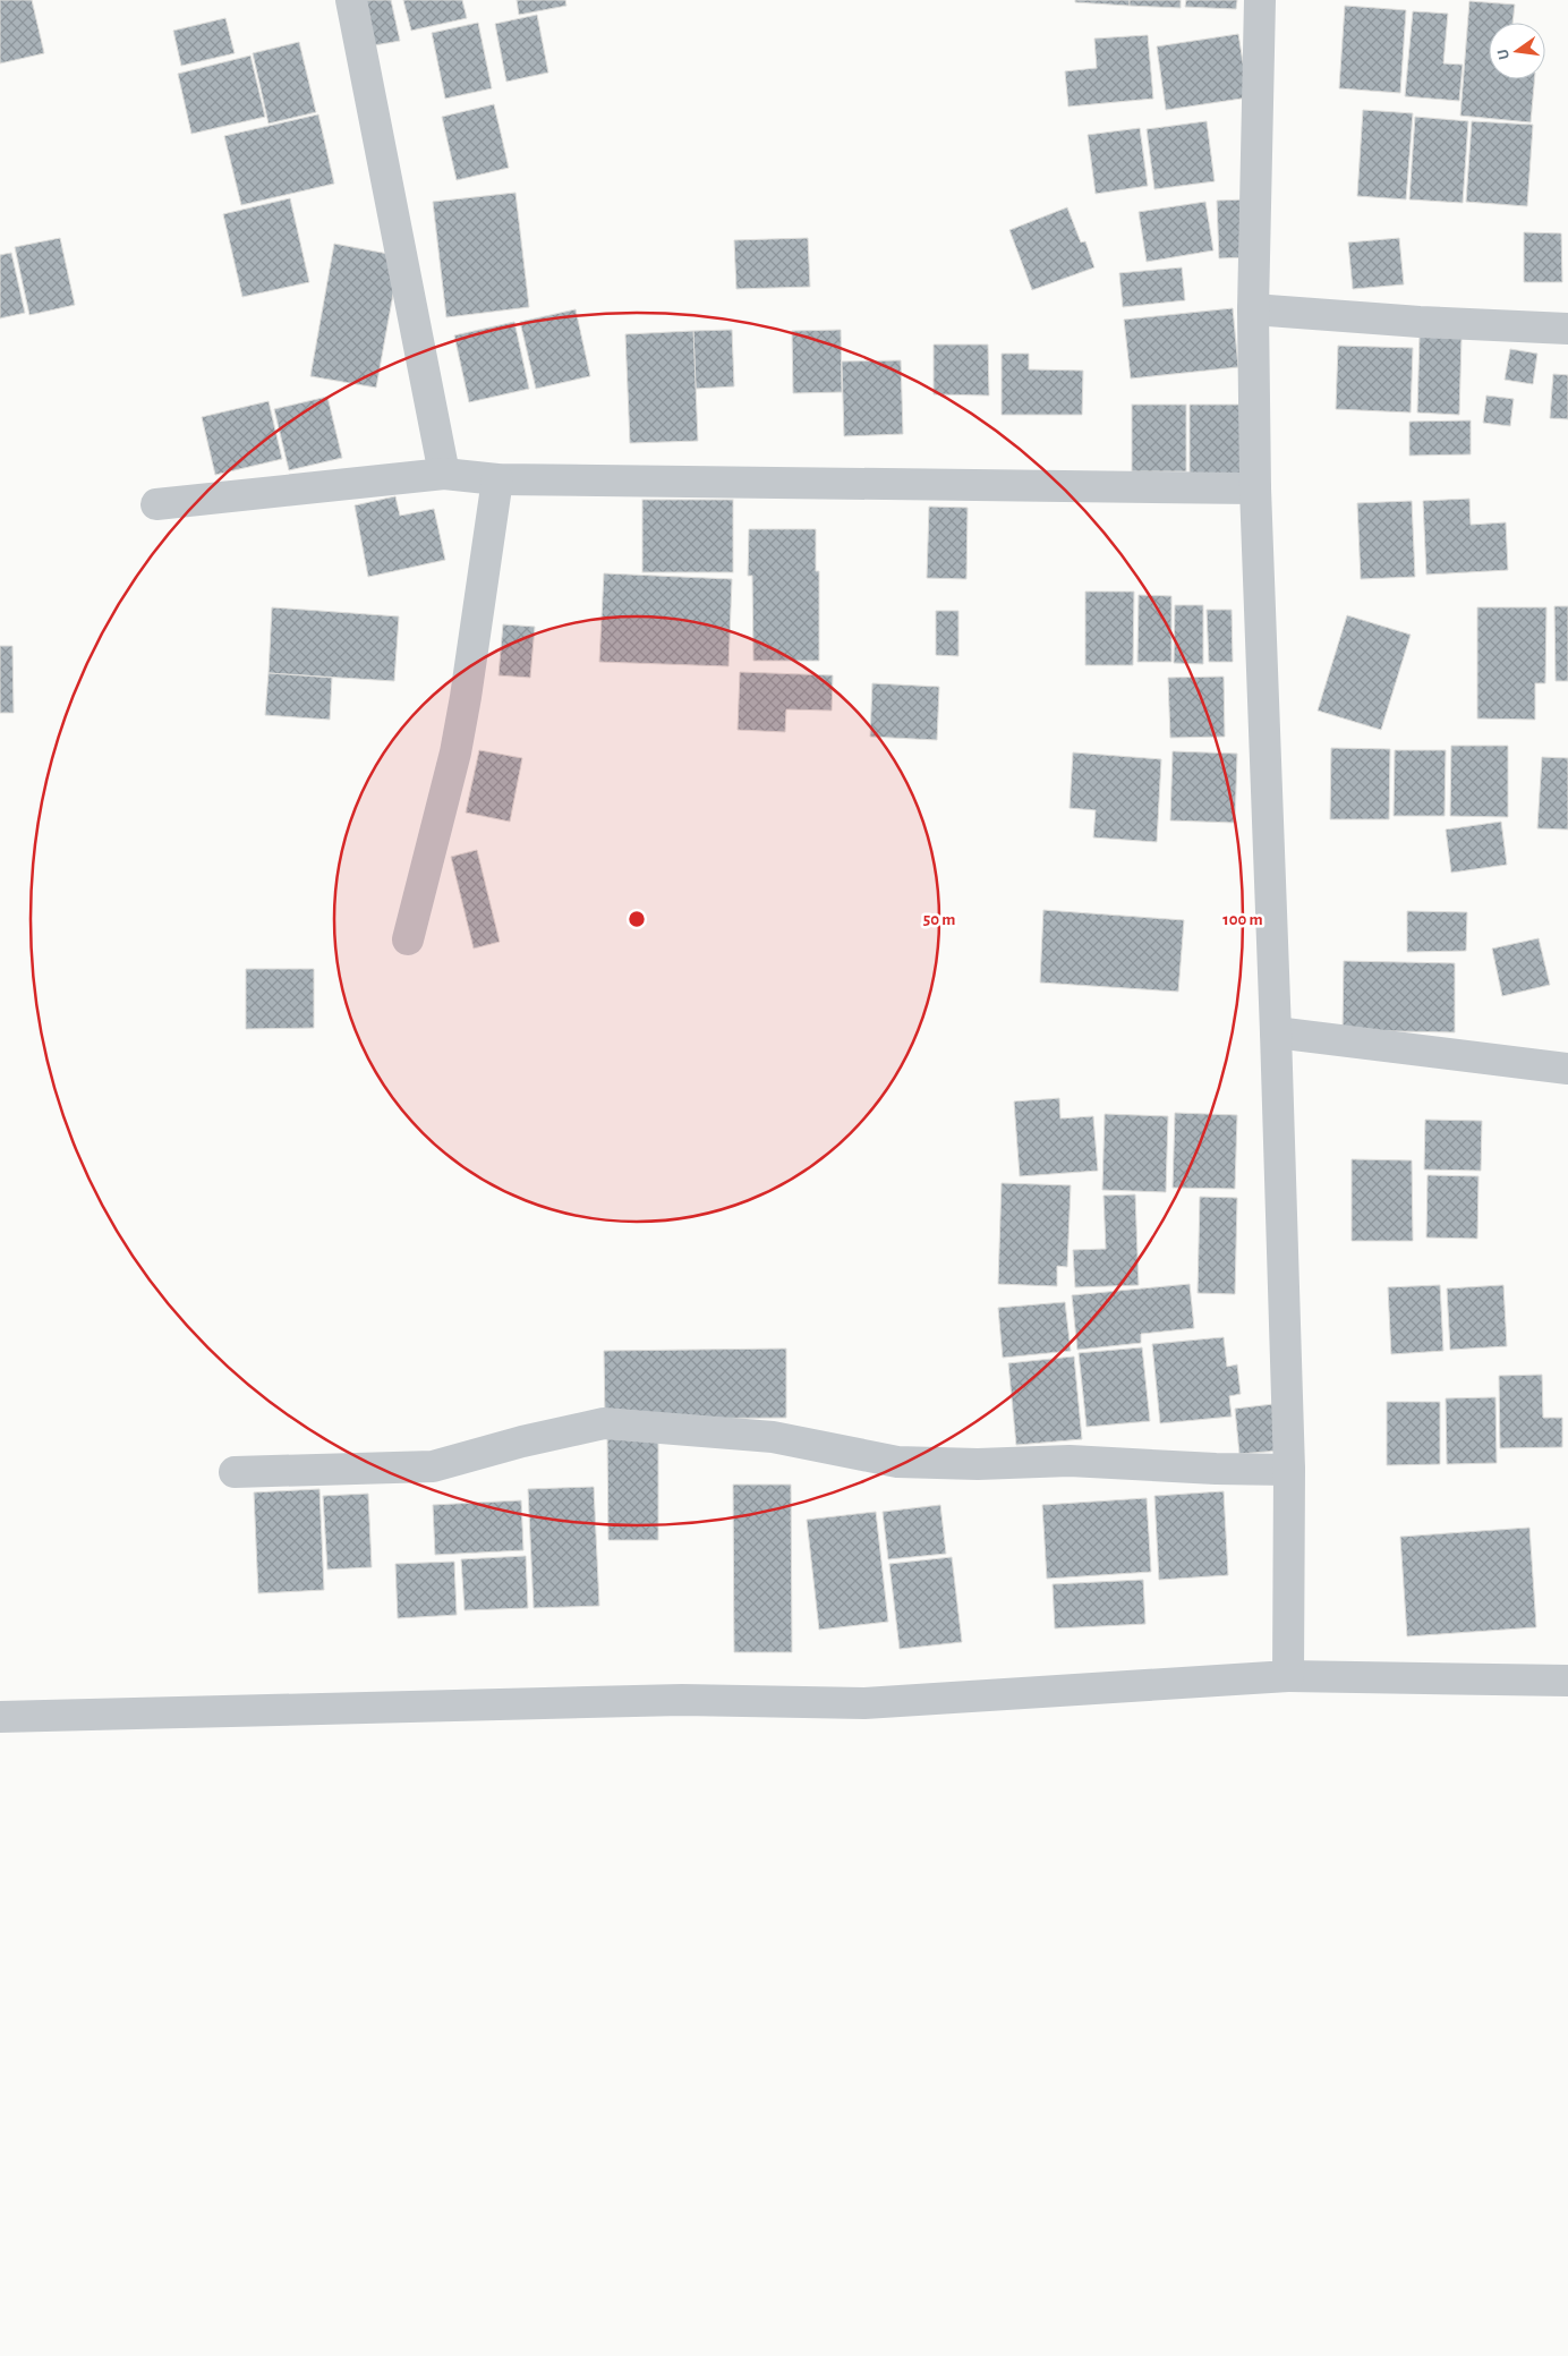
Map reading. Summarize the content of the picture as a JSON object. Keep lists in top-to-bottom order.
{
  "north": "left",
  "rings": ["50 m", "100 m"]
}
